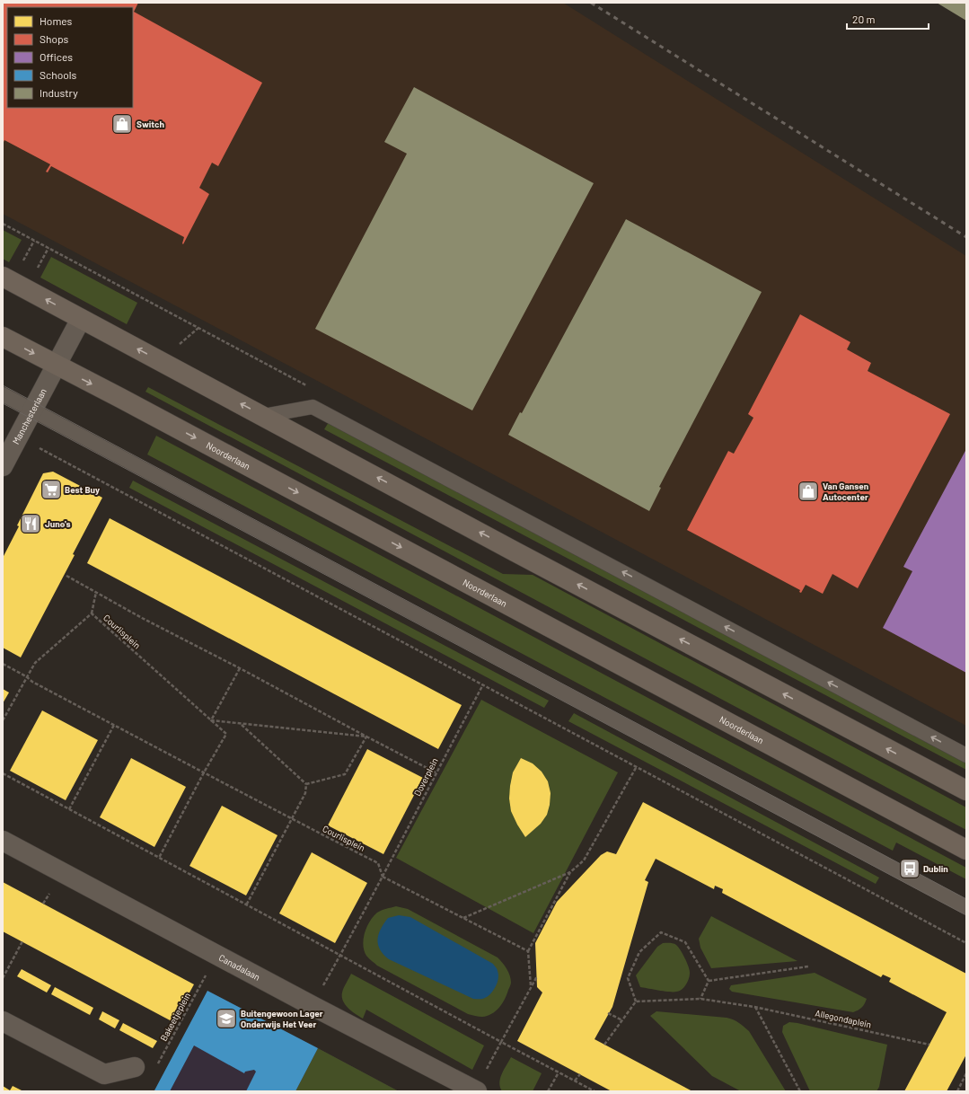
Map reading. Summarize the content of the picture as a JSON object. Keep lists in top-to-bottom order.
{
  "streets": {
    "main road": ["Noorderlaan"],
    "street": ["Manchesterlaan", "Canadalaan"],
    "path": [
      "Courlisplein",
      "Doverplein",
      "Bakeetjeplein",
      "Allegondaplein"
    ]
  },
  "crossings": [
    ["Manchesterlaan", "Noorderlaan"],
    ["Courlisplein", "Doverplein"],
    ["Doverplein", "Canadalaan"],
    ["Canadalaan", "Bakeetjeplein"]
  ],
  "places": {
    "shop": ["Switch", "Van Gansen Autocenter"],
    "supermarket": ["Best Buy"],
    "restaurant": ["Juno's"],
    "bus stop": ["Dublin"],
    "school or university": ["Buitengewoon Lager Onderwijs Het Veer"]
  },
  "legend": [
    "Homes",
    "Shops",
    "Offices",
    "Schools",
    "Industry"
  ],
  "scale_bar": "20 m"
}
